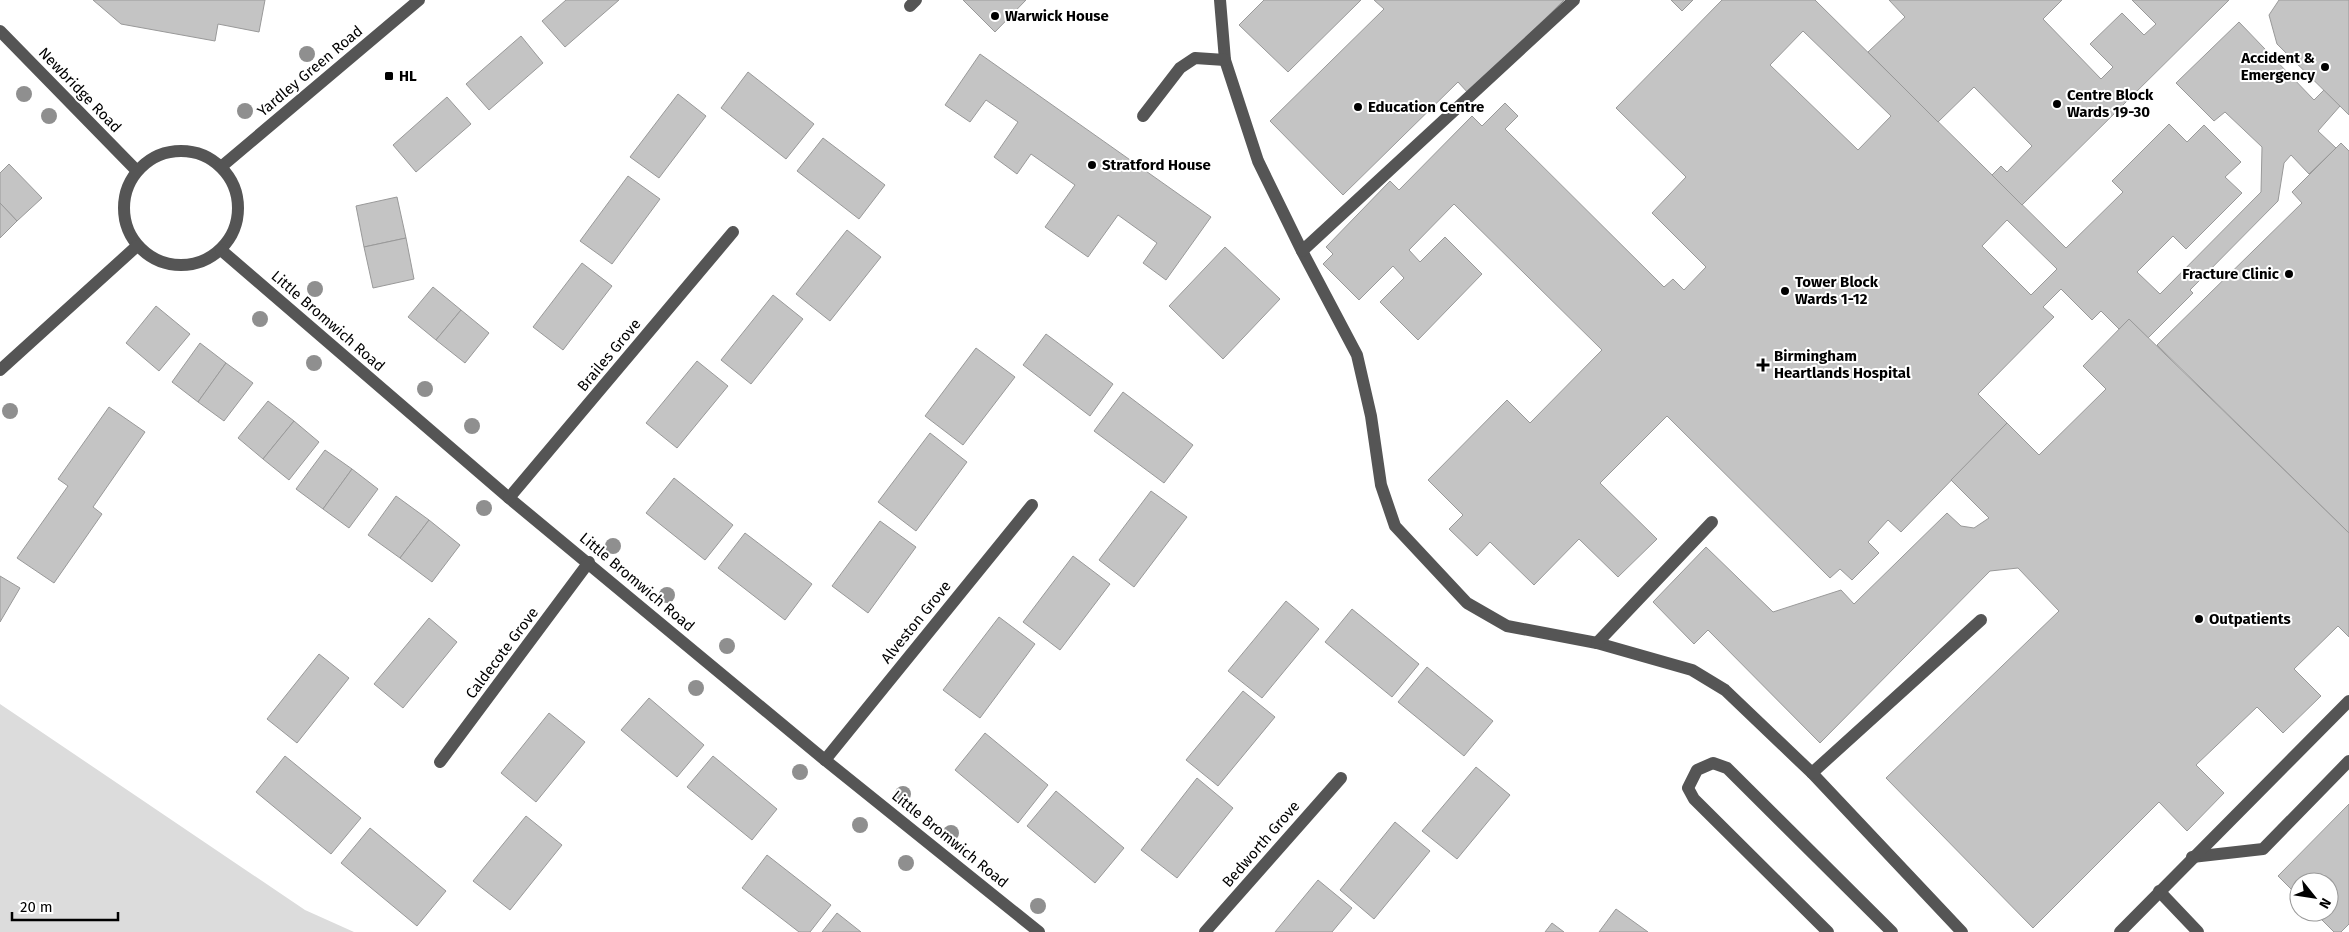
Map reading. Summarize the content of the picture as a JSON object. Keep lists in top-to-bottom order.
{
  "streets": {
    "street": [
      "Yardley Green Road",
      "Newbridge Road",
      "Little Bromwich Road",
      "Brailes Grove",
      "Alveston Grove",
      "Caldecote Grove",
      "Bedworth Grove"
    ]
  },
  "crossings": [
    ["Yardley Green Road", "Newbridge Road"],
    ["Yardley Green Road", "Little Bromwich Road"],
    ["Newbridge Road", "Little Bromwich Road"],
    ["Little Bromwich Road", "Brailes Grove"],
    ["Little Bromwich Road", "Alveston Grove"],
    ["Little Bromwich Road", "Caldecote Grove"]
  ],
  "places": {
    "other": [
      "Warwick House",
      "Accident & Emergency",
      "Centre Block Wards 19-30",
      "Education Centre",
      "Stratford House",
      "Fracture Clinic",
      "Tower Block Wards 1-12",
      "Outpatients"
    ],
    "transit": ["HL"],
    "health": ["Birmingham Heartlands Hospital"]
  },
  "scale_bar": "20 m",
  "north": "bottom right"
}
